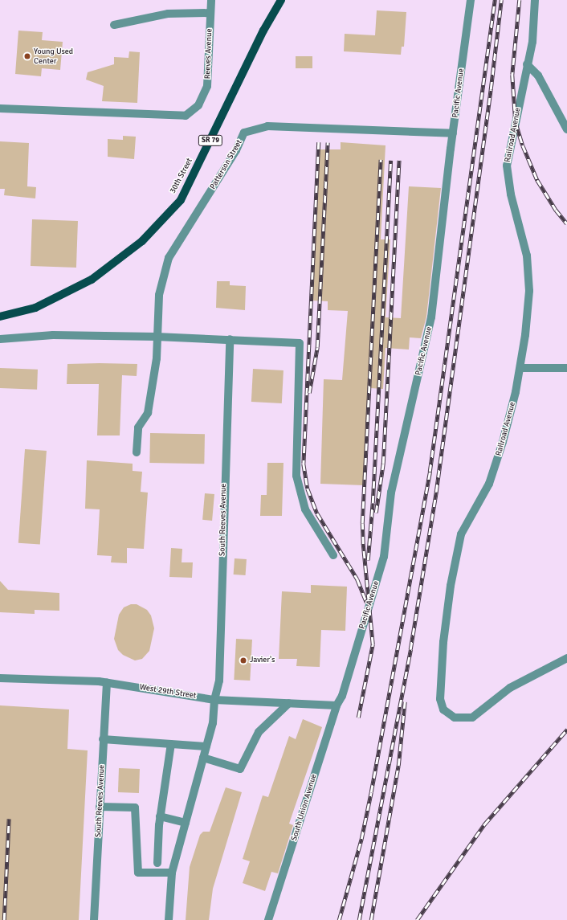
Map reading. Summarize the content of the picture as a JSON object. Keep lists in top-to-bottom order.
{
  "streets": {
    "main road": ["SR 79", "30th Street"],
    "street": [
      "Reeves Avenue",
      "Pacific Avenue",
      "Railroad Avenue",
      "Patterson Street",
      "South Reeves Avenue",
      "West 29th Street",
      "South Union Avenue"
    ]
  },
  "crossings": [
    ["Pacific Avenue", "Patterson Street"],
    ["Pacific Avenue", "South Union Avenue"],
    ["South Reeves Avenue", "West 29th Street"],
    ["West 29th Street", "South Union Avenue"]
  ],
  "places": ["Young Used Center", "Javier's"]
}
